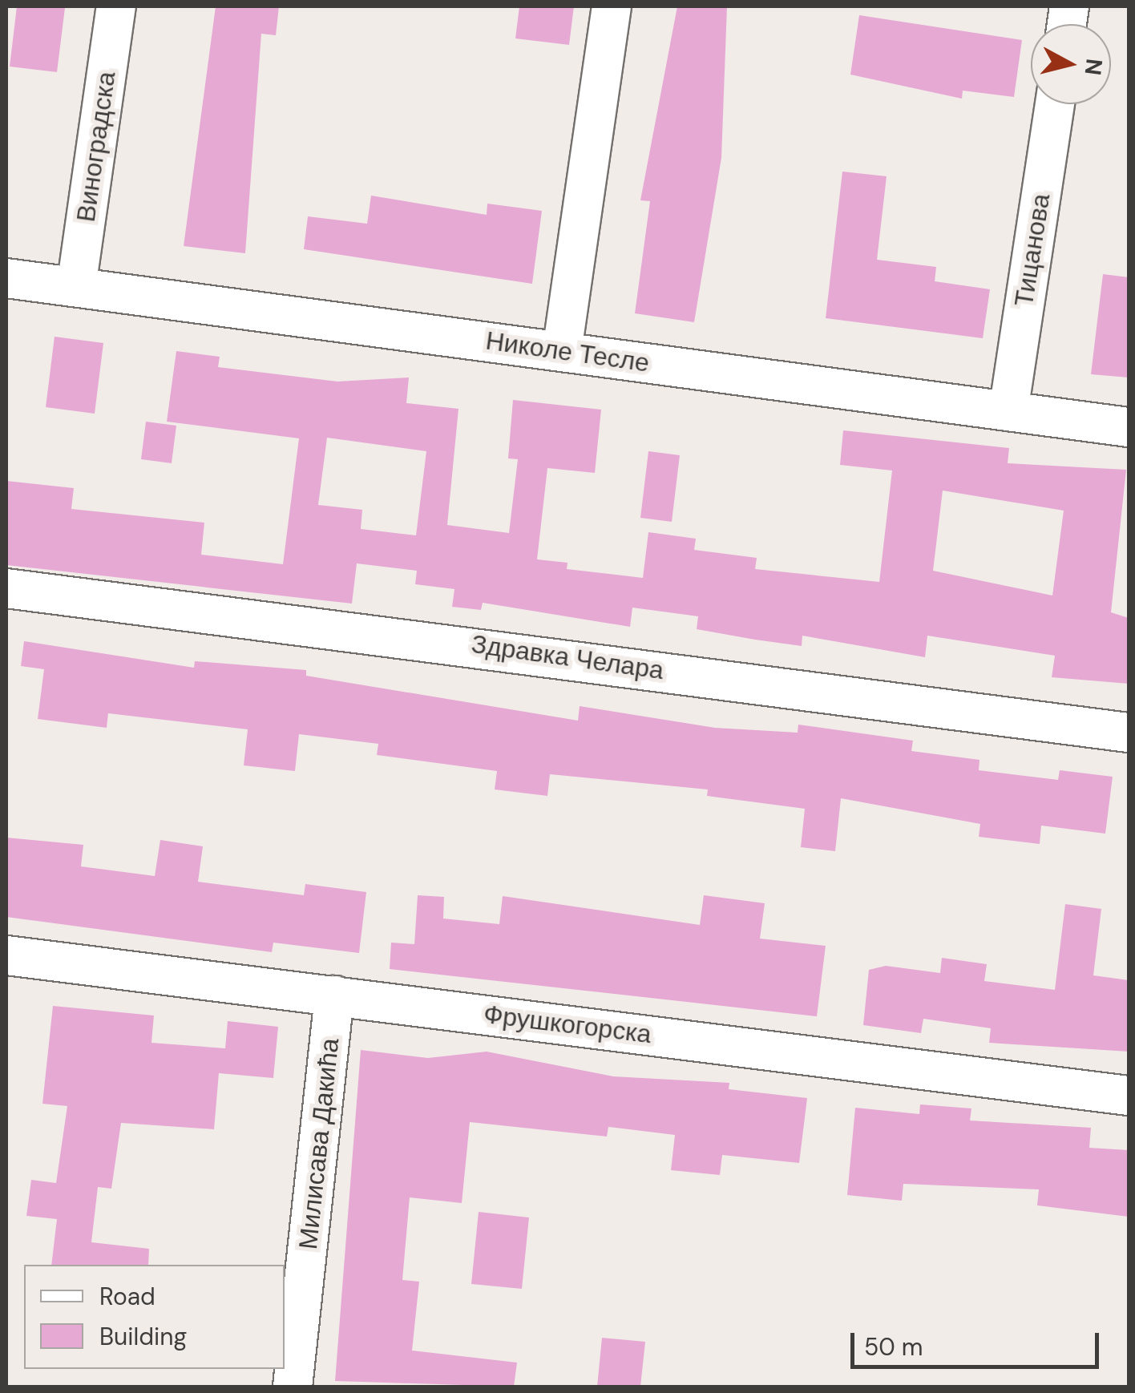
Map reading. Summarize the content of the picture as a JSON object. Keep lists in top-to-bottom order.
{
  "streets": {
    "street": [
      "Виноградска",
      "Тицанова",
      "Николе Тесле",
      "Здравка Челара",
      "Фрушкогорска",
      "Милисава Дакића"
    ]
  },
  "crossings": [
    ["Виноградска", "Николе Тесле"],
    ["Тицанова", "Николе Тесле"],
    ["Фрушкогорска", "Милисава Дакића"]
  ],
  "legend": ["Road", "Building"],
  "scale_bar": "50 m",
  "north": "right"
}
